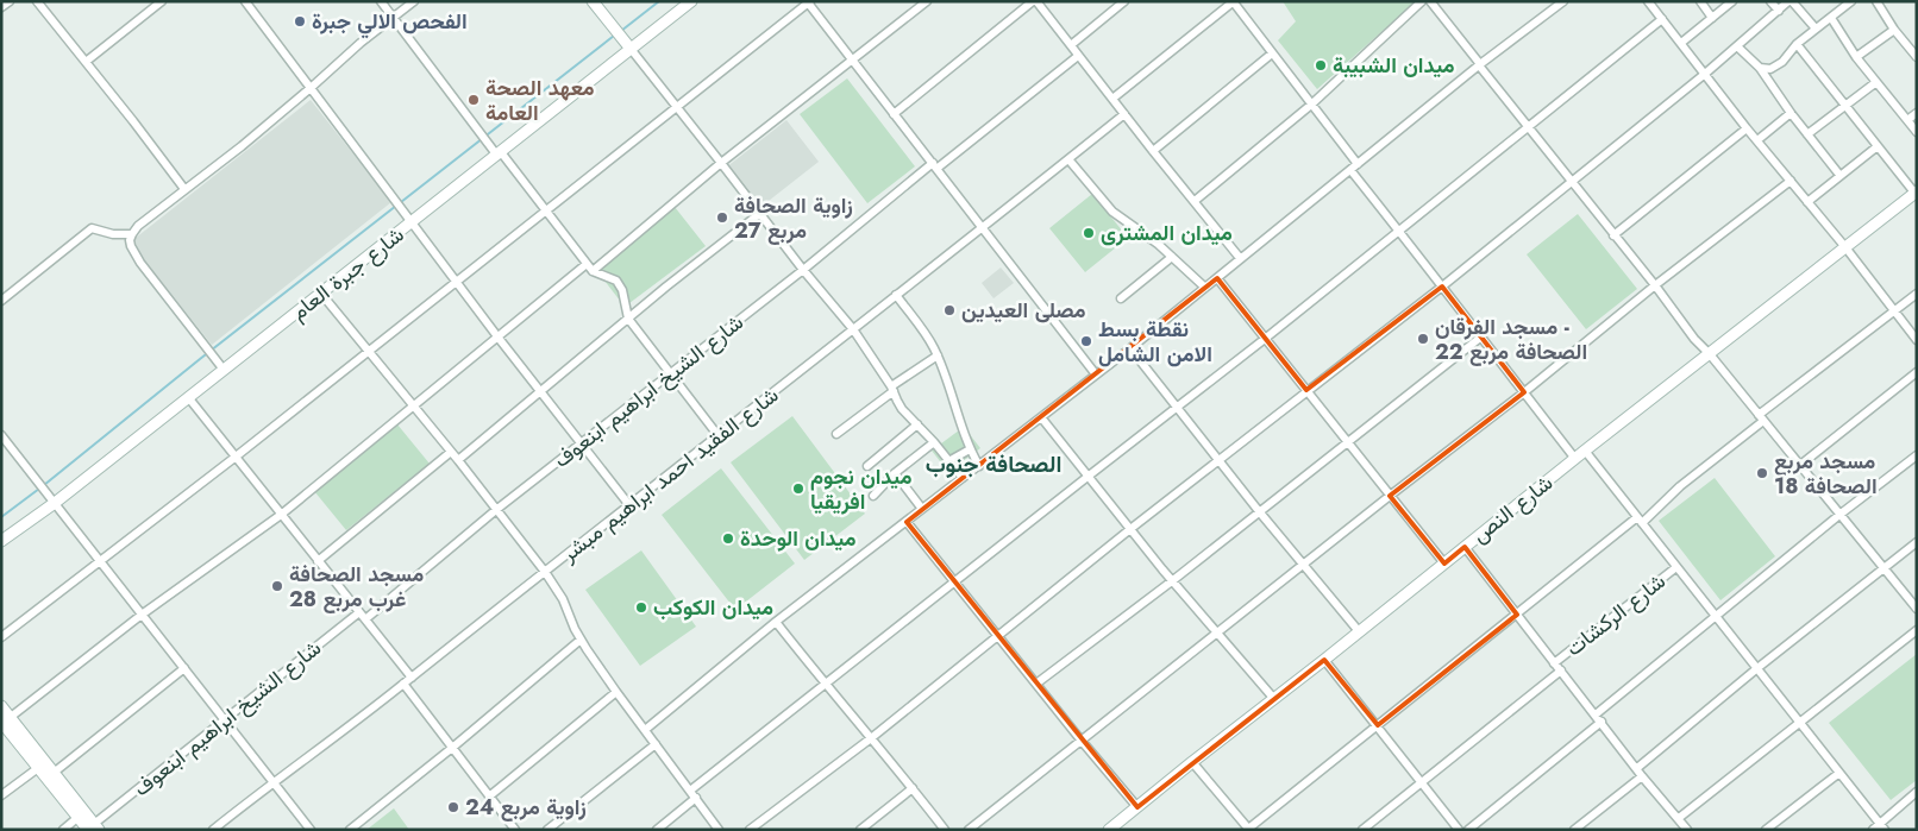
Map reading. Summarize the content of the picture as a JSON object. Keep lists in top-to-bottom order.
{
  "streets": {
    "main road": ["شارع جبرة العام", "شارع النص"],
    "street": ["شارع الشيخ ابراهيم ابنعوف", "شارع الفقيد احمد ابراهيم مبشر", "شارع الركشات"]
  },
  "districts": ["الصحافة جنوب"],
  "places": [
    "الفحص الالي جبرة",
    "ميدان الشبيبة",
    "معهد الصحة العامة",
    "زاوية الصحافة مربع 27",
    "ميدان المشترى",
    "مصلى العيدين",
    "مسجد الفرقان - الصحافة مربع 22",
    "نقطة بسط الامن الشامل",
    "مسجد مربع 18 الصحافة",
    "ميدان نجوم افريقيا",
    "ميدان الوحدة",
    "مسجد الصحافة غرب مربع 28",
    "ميدان الكوكب",
    "زاوية مربع 24"
  ]
}
